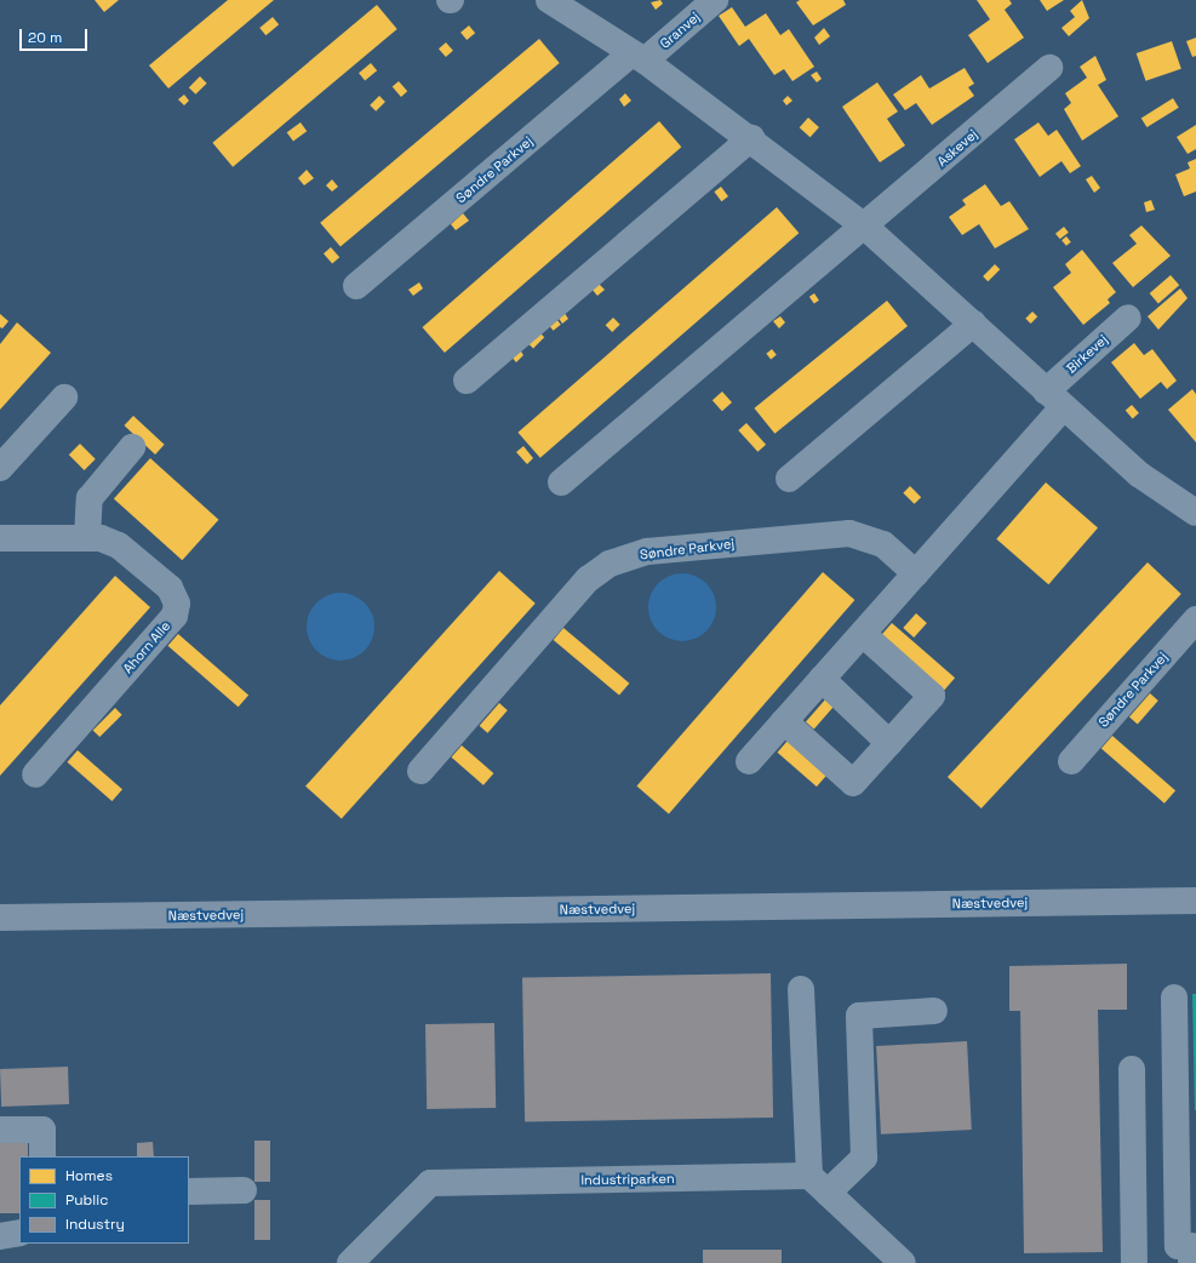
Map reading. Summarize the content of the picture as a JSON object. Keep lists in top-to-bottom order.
{
  "streets": {
    "main road": ["Næstvedvej"],
    "street": [
      "Granvej",
      "Askevej",
      "Søndre Parkvej",
      "Birkevej",
      "Ahorn Alle",
      "Industriparken"
    ]
  },
  "crossings": [
    ["Granvej", "Søndre Parkvej"]
  ],
  "legend": ["Homes", "Public", "Industry"],
  "scale_bar": "20 m"
}
